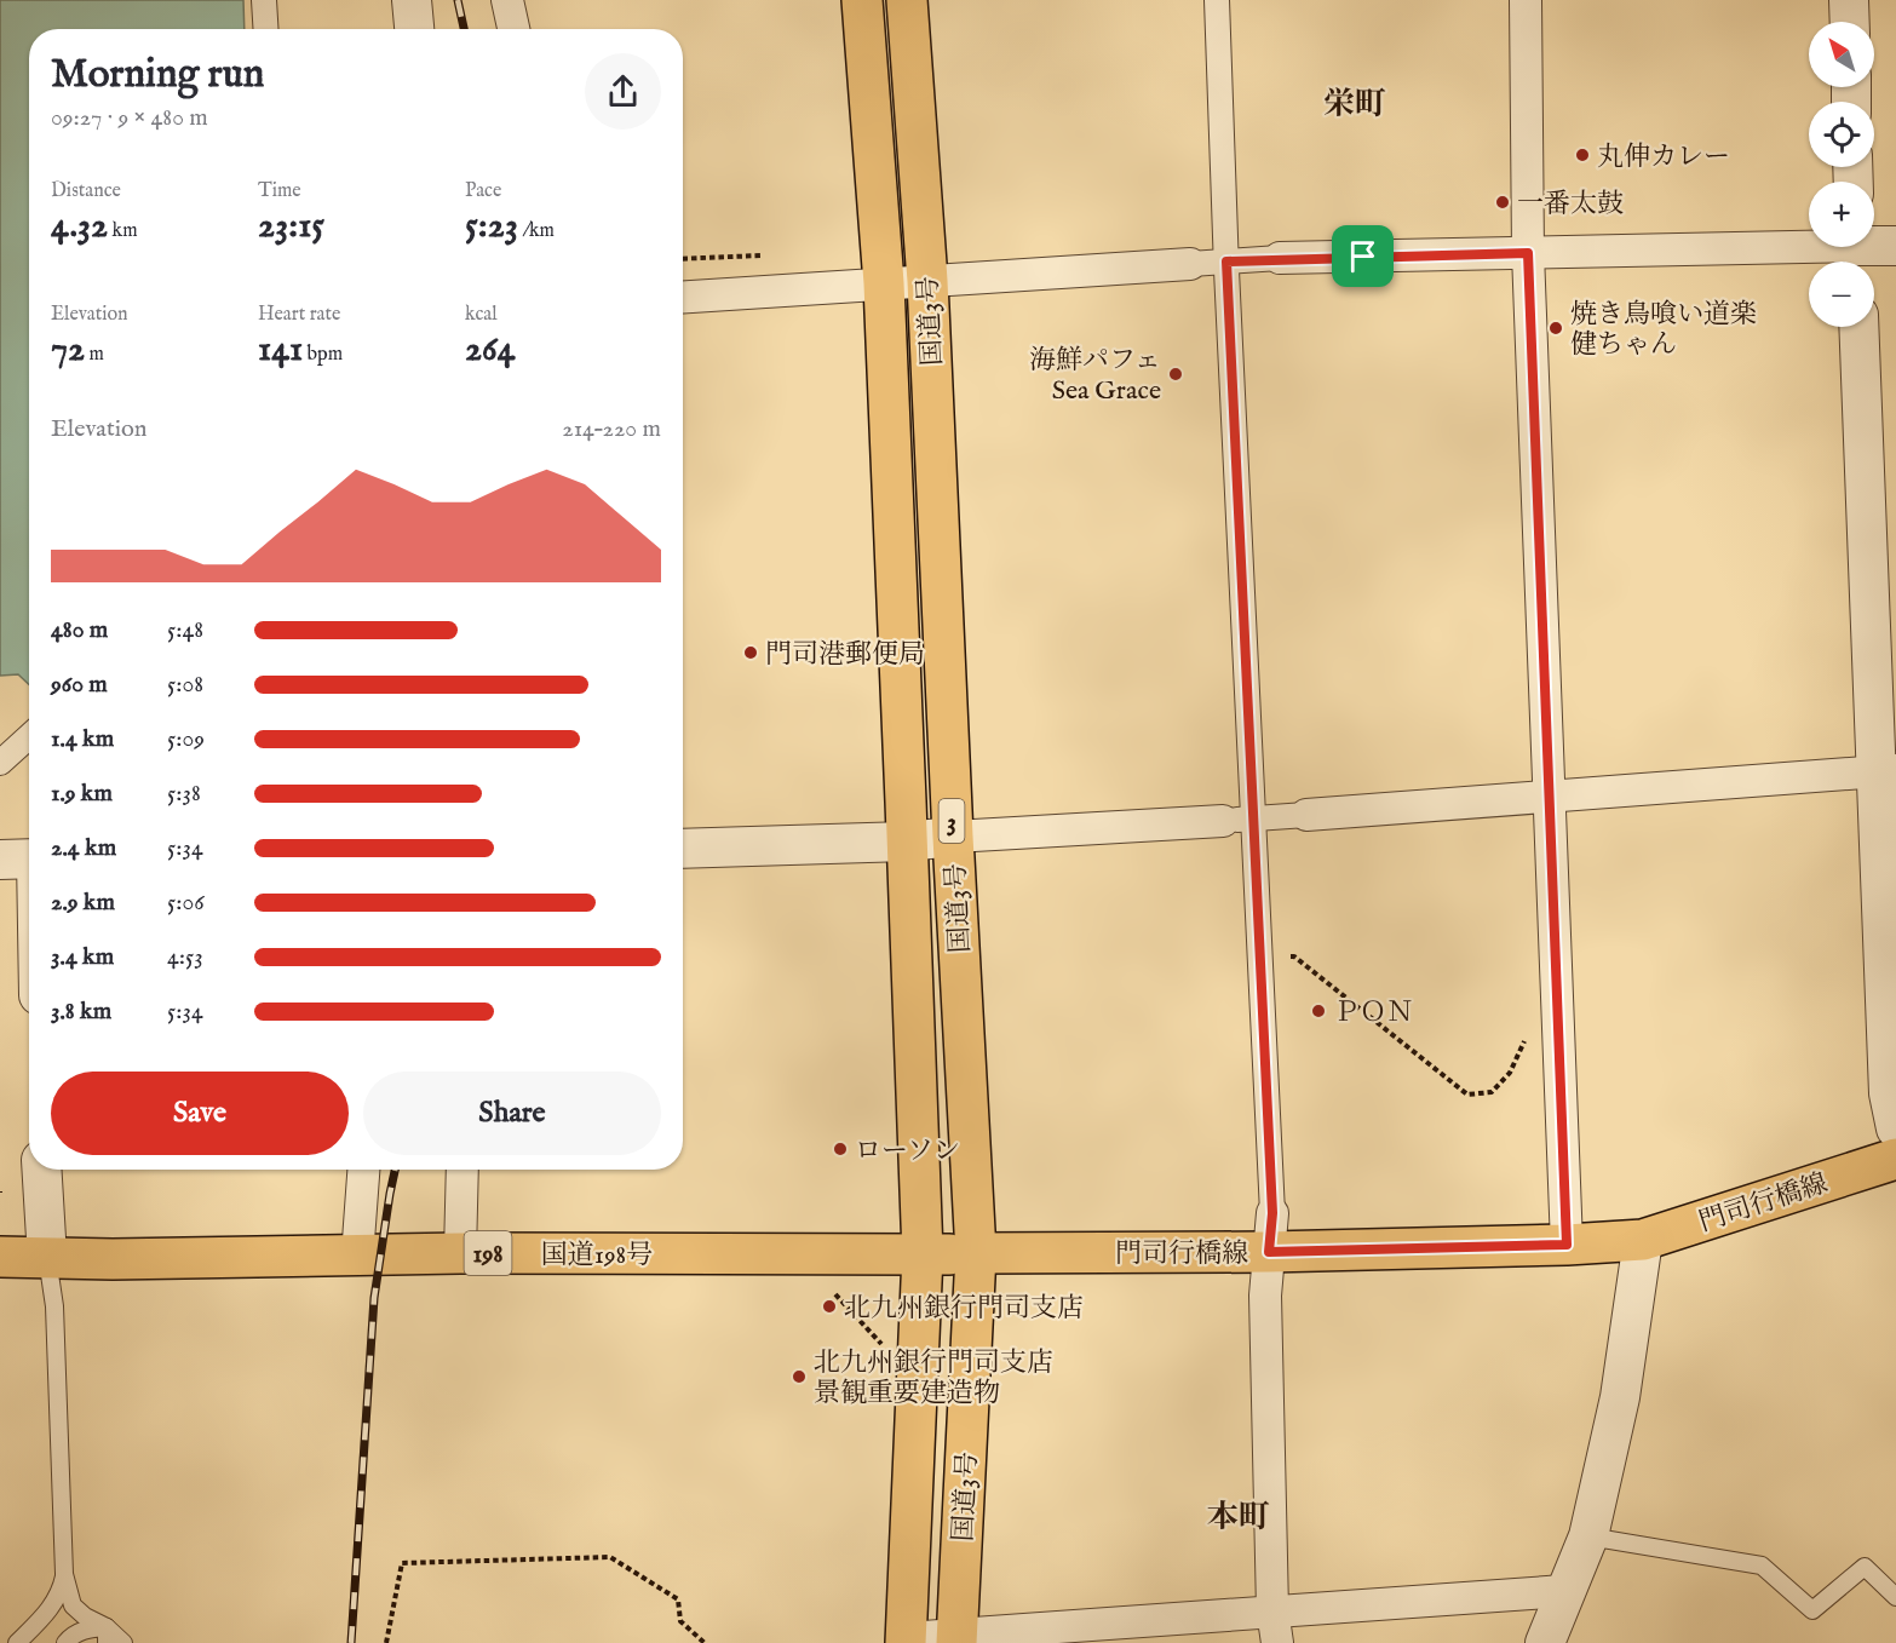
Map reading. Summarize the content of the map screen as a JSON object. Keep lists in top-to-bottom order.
{
  "streets": {
    "main road": [
      "国道3号",
      "3",
      "門司行橋線",
      "198",
      "国道198号"
    ]
  },
  "crossings": [
    ["国道3号", "門司行橋線"],
    ["国道3号", "国道198号"],
    ["門司行橋線", "国道198号"]
  ],
  "districts": ["栄町", "本町"],
  "places": [
    "丸伸カレー",
    "一番太鼓",
    "焼き鳥喰い道楽 健ちゃん",
    "海鮮パフェ Sea Grace",
    "門司港郵便局",
    "ＰＯＮ",
    "ローソン",
    "北九州銀行門司支店",
    "北九州銀行門司支店 景観重要建造物"
  ],
  "north": "top left",
  "page": {
    "map_buttons": ["+", "−"],
    "heading": ["Morning run", "09:27 · 9 × 480 m"],
    "stats": [
      ["Distance", "4.32 km"],
      ["Time", "23:15"],
      ["Pace", "5:23 /km"],
      ["Elevation", "72 m"],
      ["Heart rate", "141 bpm"],
      ["kcal", "264"]
    ],
    "chart": ["Elevation", "214–220 m"],
    "list": [
      {
        "name": "480 m",
        "note": "5:48"
      },
      {
        "name": "960 m",
        "note": "5:08"
      },
      {
        "name": "1.4 km",
        "note": "5:09"
      },
      {
        "name": "1.9 km",
        "note": "5:38"
      },
      {
        "name": "2.4 km",
        "note": "5:34"
      },
      {
        "name": "2.9 km",
        "note": "5:06"
      },
      {
        "name": "3.4 km",
        "note": "4:53"
      },
      {
        "name": "3.8 km",
        "note": "5:34"
      }
    ],
    "buttons": ["Save", "Share"]
  }
}
